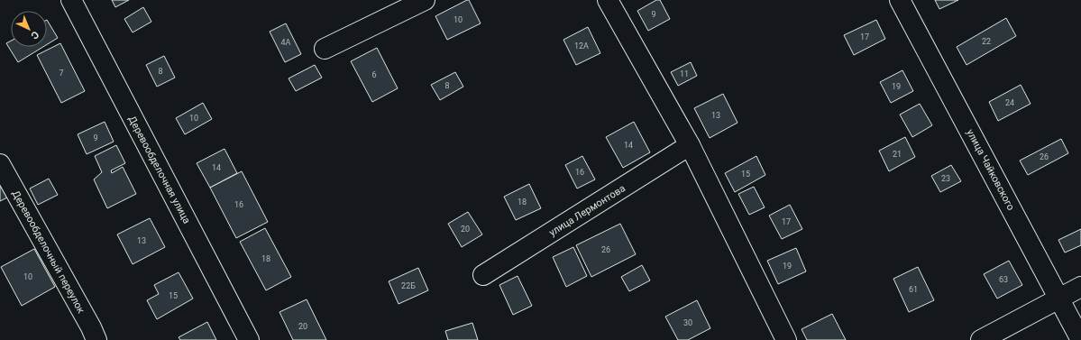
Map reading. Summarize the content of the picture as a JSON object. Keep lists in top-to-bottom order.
{
  "streets": {
    "street": [
      "Деревообделочная улица",
      "улица Чайковского",
      "улица Лермонтова",
      "Деревообделочный переулок"
    ]
  },
  "house_numbers": [
    "9",
    "10",
    "17",
    "22",
    "4А",
    "12А",
    "8",
    "7",
    "11",
    "6",
    "8",
    "19",
    "24",
    "13",
    "10",
    "9",
    "14",
    "21",
    "26",
    "14",
    "16",
    "15",
    "23",
    "18",
    "16",
    "17",
    "20",
    "13",
    "26",
    "18",
    "19",
    "10",
    "63",
    "22Б",
    "61",
    "15",
    "30",
    "20"
  ],
  "north": "bottom right"
}
